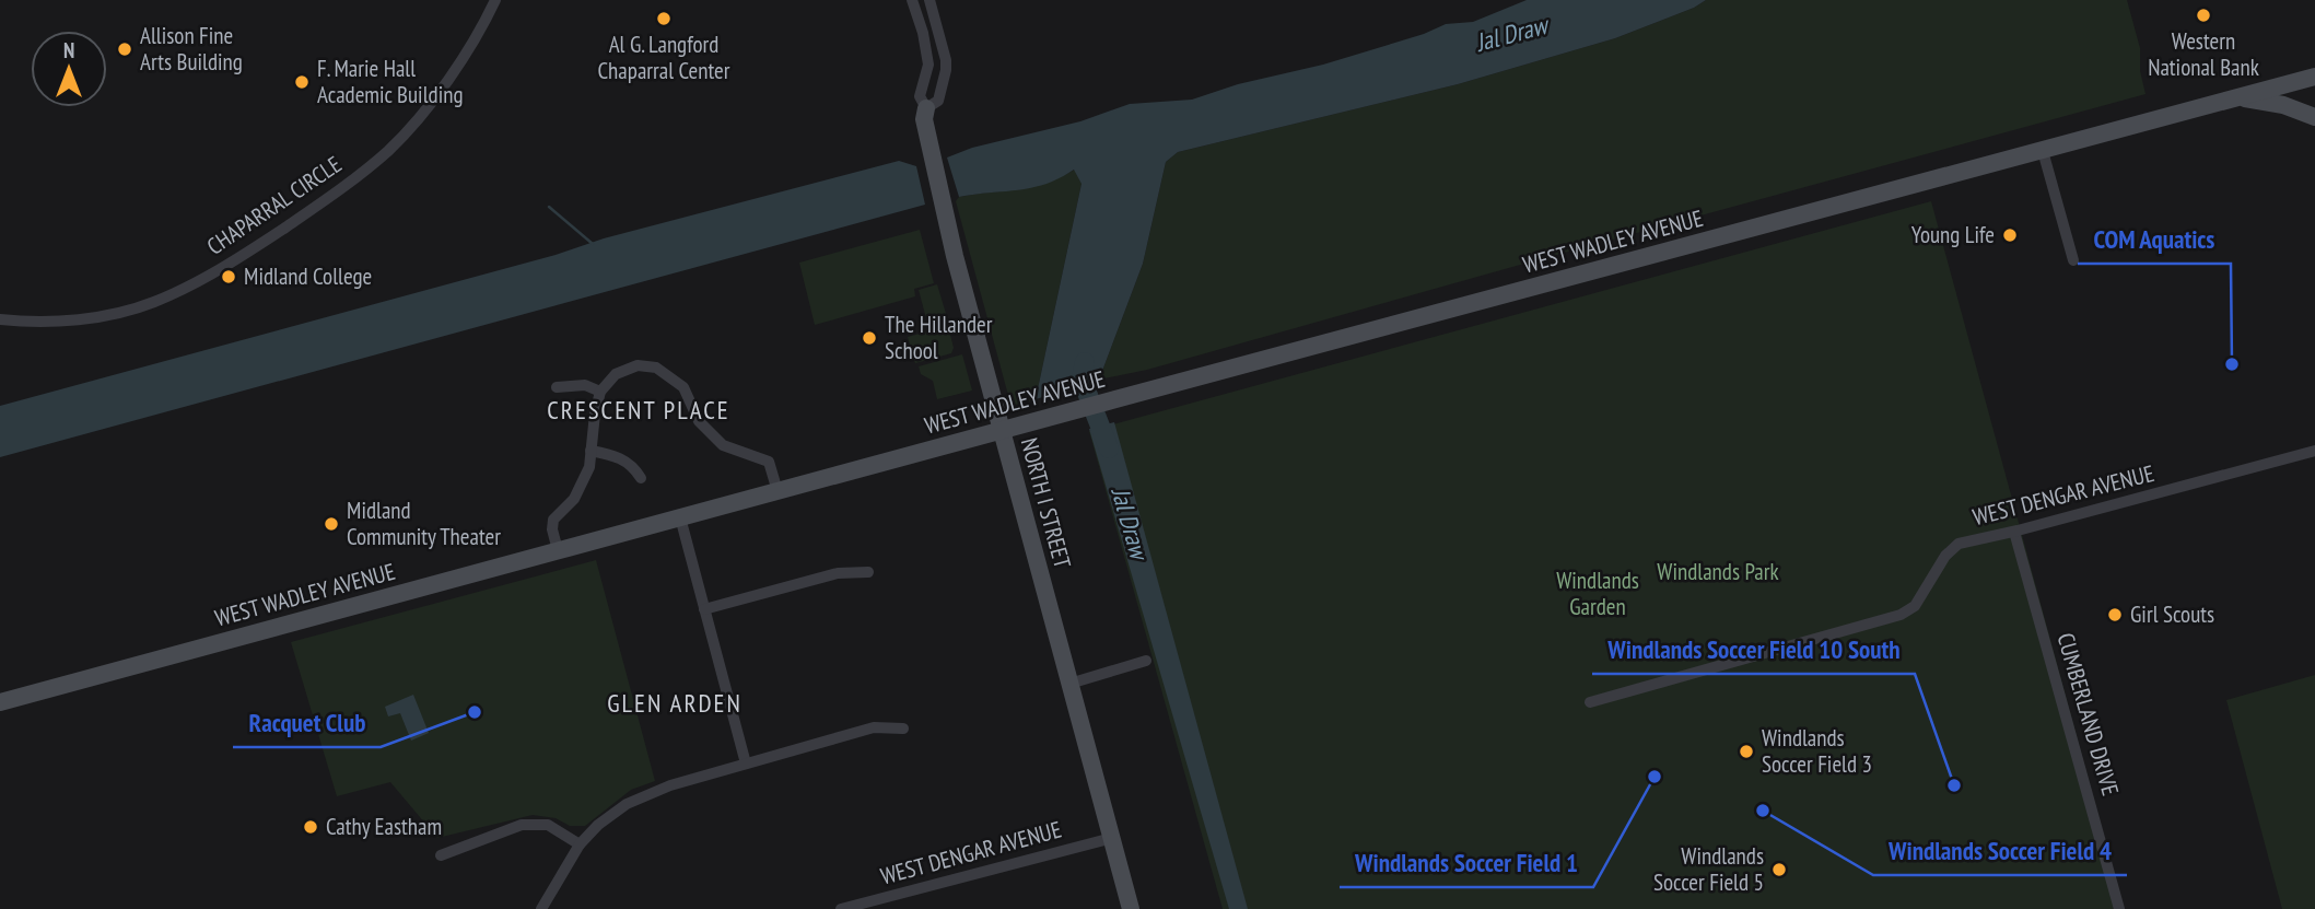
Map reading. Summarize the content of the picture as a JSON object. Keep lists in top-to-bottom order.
{
  "streets": {
    "main road": ["WEST WADLEY AVENUE", "NORTH I STREET"],
    "street": ["CHAPARRAL CIRCLE", "WEST DENGAR AVENUE", "CUMBERLAND DRIVE"]
  },
  "crossings": [
    ["WEST WADLEY AVENUE", "NORTH I STREET"],
    ["WEST DENGAR AVENUE", "NORTH I STREET"],
    ["WEST DENGAR AVENUE", "CUMBERLAND DRIVE"]
  ],
  "districts": ["CRESCENT PLACE", "GLEN ARDEN"],
  "water": ["Jal Draw"],
  "parks": ["Windlands Park", "Windlands Garden"],
  "places": [
    "Western National Bank",
    "Al G. Langford Chaparral Center",
    "Allison Fine Arts Building",
    "F. Marie Hall Academic Building",
    "Young Life",
    "Midland College",
    "The Hillander School",
    "COM Aquatics",
    "Midland Community Theater",
    "Girl Scouts",
    "Racquet Club",
    "Windlands Soccer Field 3",
    "Windlands Soccer Field 1",
    "Windlands Soccer Field 10 South",
    "Windlands Soccer Field 4",
    "Cathy Eastham",
    "Windlands Soccer Field 5"
  ],
  "north": "top"
}
